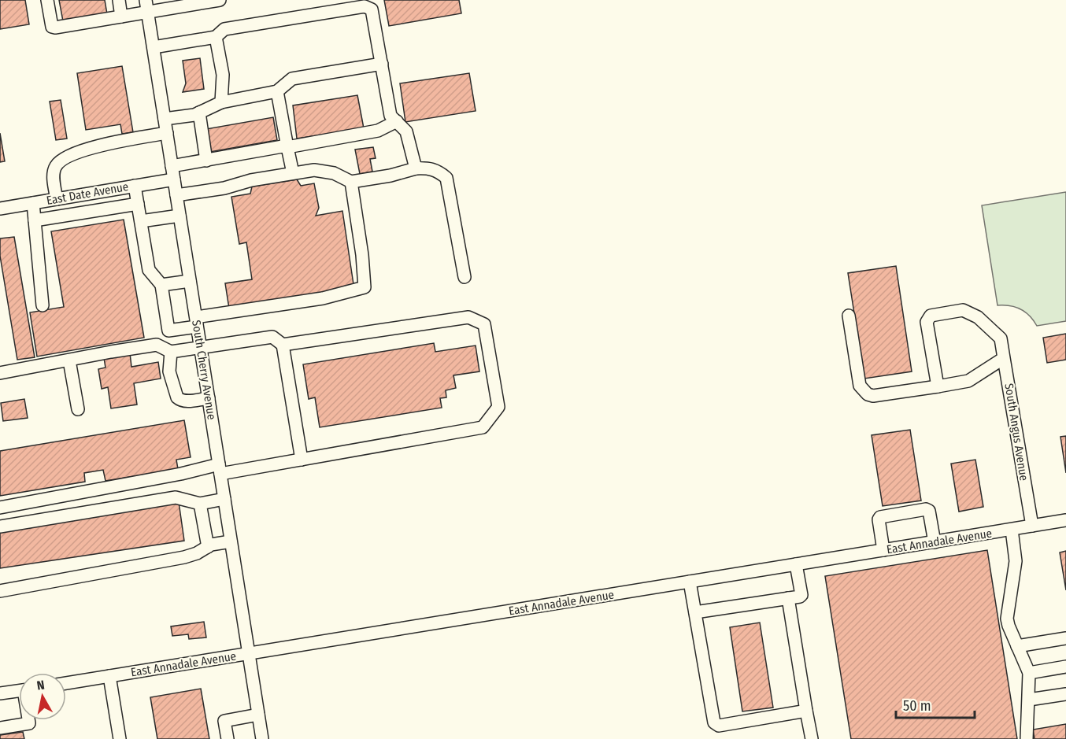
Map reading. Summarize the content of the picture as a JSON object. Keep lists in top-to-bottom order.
{
  "streets": {
    "street": [
      "East Date Avenue",
      "South Cherry Avenue",
      "South Angus Avenue",
      "East Annadale Avenue"
    ]
  },
  "crossings": [
    ["East Date Avenue", "South Cherry Avenue"],
    ["South Cherry Avenue", "East Annadale Avenue"],
    ["South Angus Avenue", "East Annadale Avenue"]
  ],
  "scale_bar": "50 m",
  "north": "top"
}
